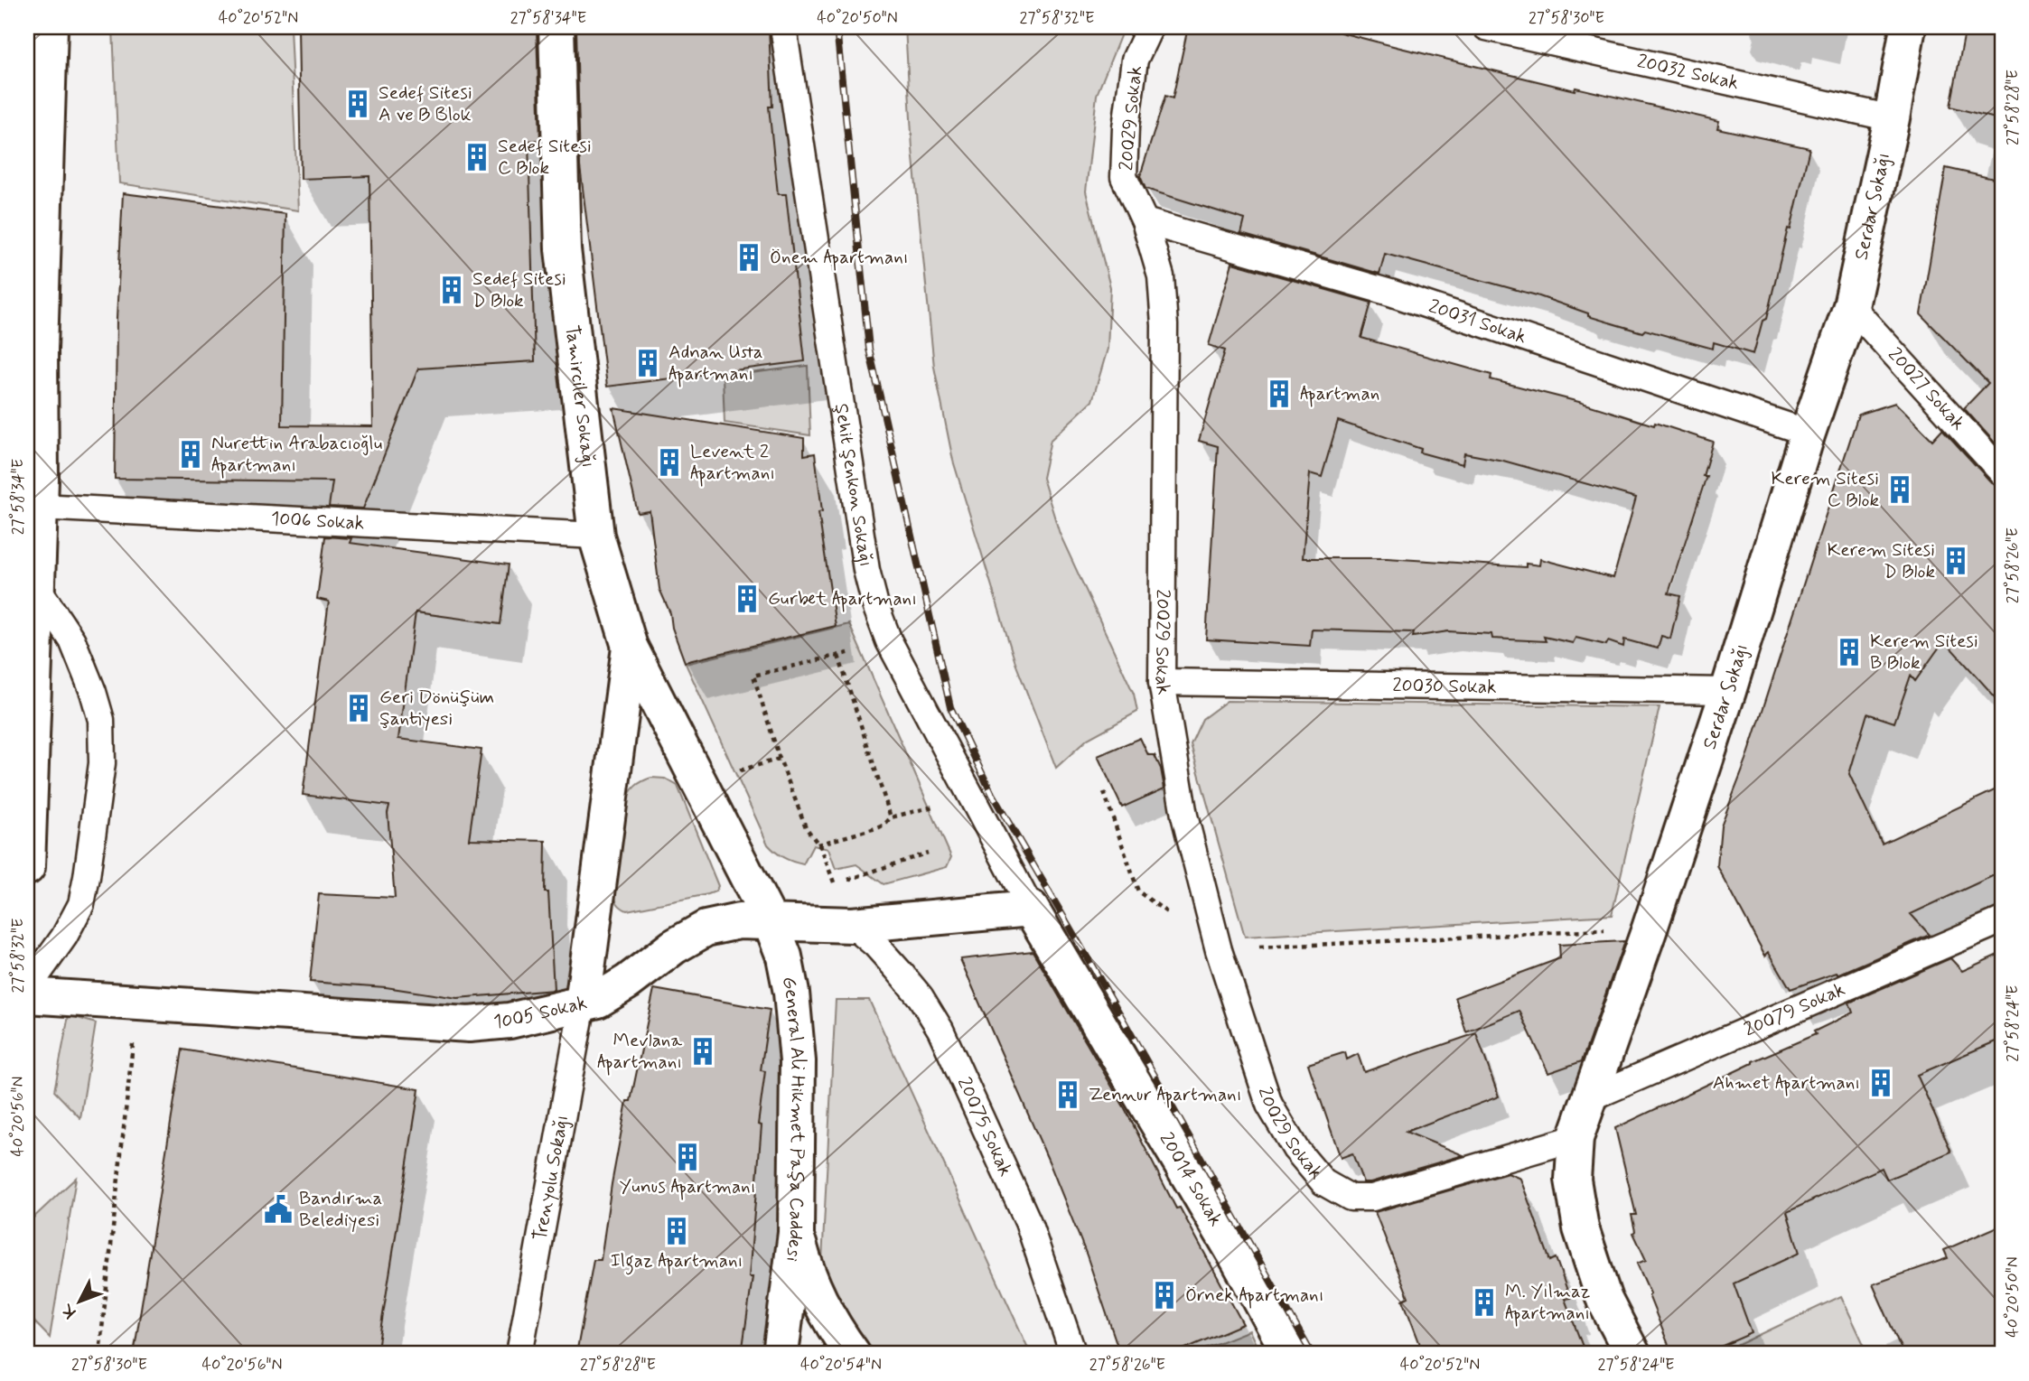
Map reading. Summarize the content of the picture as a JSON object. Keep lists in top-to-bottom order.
{
  "streets": {
    "street": [
      "Serdar Sokağı",
      "Tamirciler Sokağı",
      "1005 Sokak",
      "General Ali Hikmet Paşa Caddesi",
      "20014 Sokak"
    ],
    "lane": [
      "20032 Sokak",
      "20029 Sokak",
      "20031 Sokak",
      "20027 Sokak",
      "Şehit Şenkon Sokağı",
      "1006 Sokak",
      "20030 Sokak",
      "20079 Sokak",
      "20075 Sokak",
      "Trenyolu Sokağı"
    ]
  },
  "crossings": [
    ["20032 Sokak", "Serdar Sokağı"],
    ["20029 Sokak", "Serdar Sokağı"],
    ["20029 Sokak", "20031 Sokak"],
    ["20029 Sokak", "20030 Sokak"],
    ["Serdar Sokağı", "20031 Sokak"],
    ["Serdar Sokağı", "20027 Sokak"],
    ["Serdar Sokağı", "20030 Sokak"],
    ["Serdar Sokağı", "20079 Sokak"],
    ["Tamirciler Sokağı", "1006 Sokak"],
    ["Tamirciler Sokağı", "1005 Sokak"],
    ["Tamirciler Sokağı", "General Ali Hikmet Paşa Caddesi"],
    ["Tamirciler Sokağı", "Trenyolu Sokağı"],
    ["Şehit Şenkon Sokağı", "1005 Sokak"],
    ["Şehit Şenkon Sokağı", "20014 Sokak"],
    ["1005 Sokak", "General Ali Hikmet Paşa Caddesi"],
    ["1005 Sokak", "20075 Sokak"],
    ["1005 Sokak", "Trenyolu Sokağı"],
    ["1005 Sokak", "20014 Sokak"]
  ],
  "places": {
    "building": [
      "Sedef Sitesi A ve B Blok",
      "Sedef Sitesi C Blok",
      "Önem Apartmanı",
      "Sedef Sitesi D Blok",
      "Adnan Usta Apartmanı",
      "Apartman",
      "Nurettin Arabacıoğlu Apartmanı",
      "Levent 2 Apartmanı",
      "Kerem Sitesi C Blok",
      "Kerem Sitesi D Blok",
      "Gurbet Apartmanı",
      "Kerem Sitesi B Blok",
      "Geri Dönüşüm Şantiyesi",
      "Mevlana Apartmanı",
      "Ahmet Apartmanı",
      "Zennur Apartmanı",
      "Yunus Apartmanı",
      "Ilgaz Apartmanı",
      "Örnek Apartmanı",
      "M. Yılmaz Apartmanı"
    ],
    "public building": ["Bandırma Belediyesi"]
  },
  "north": "bottom left",
  "coordinates": [
    "40°20'52\"N",
    "27°58'34\"E",
    "40°20'50\"N",
    "27°58'32\"E",
    "27°58'30\"E",
    "27°58'28\"E",
    "27°58'26\"E",
    "27°58'24\"E",
    "40°20'56\"N",
    "40°20'54\"N"
  ]
}
